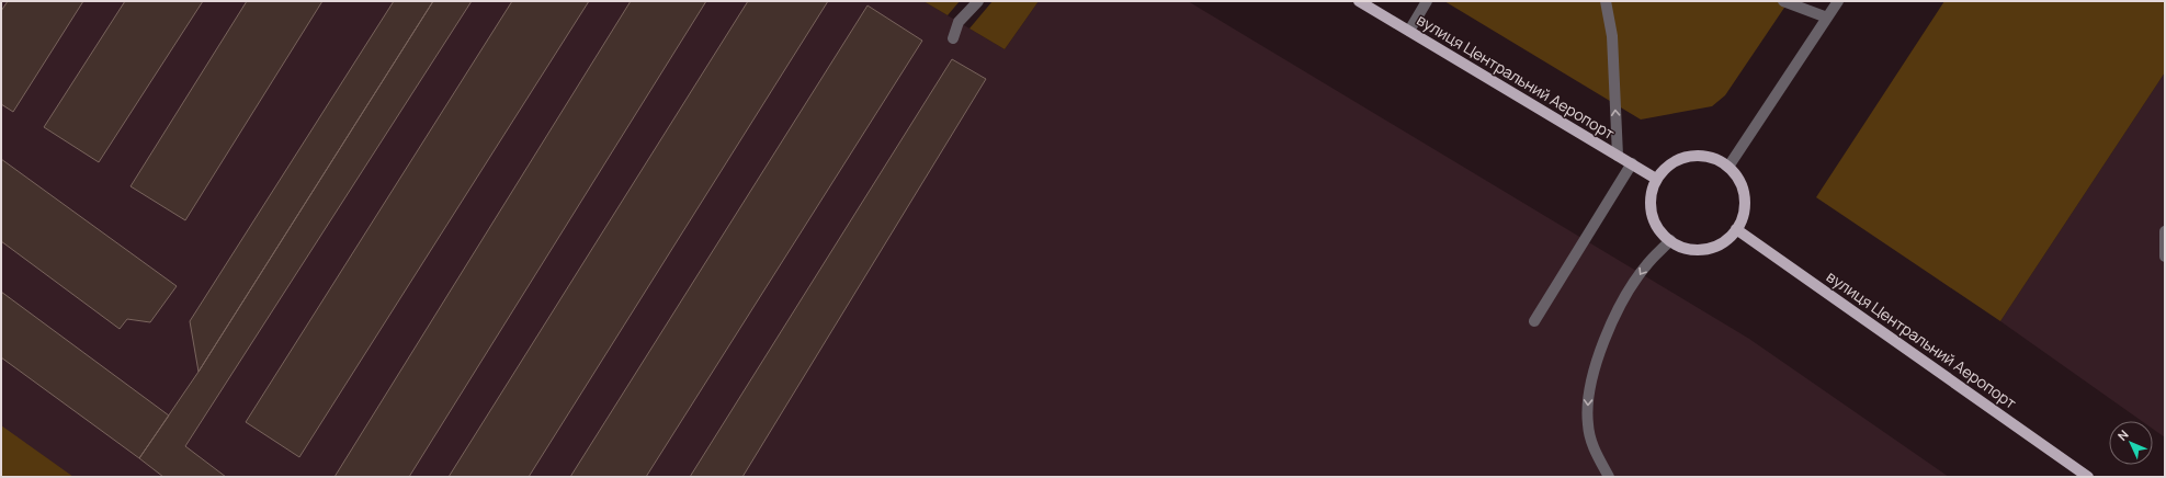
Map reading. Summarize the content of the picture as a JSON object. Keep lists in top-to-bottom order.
{
  "streets": {
    "main road": ["вулиця Центральний Аеропорт"]
  },
  "north": "top left"
}
